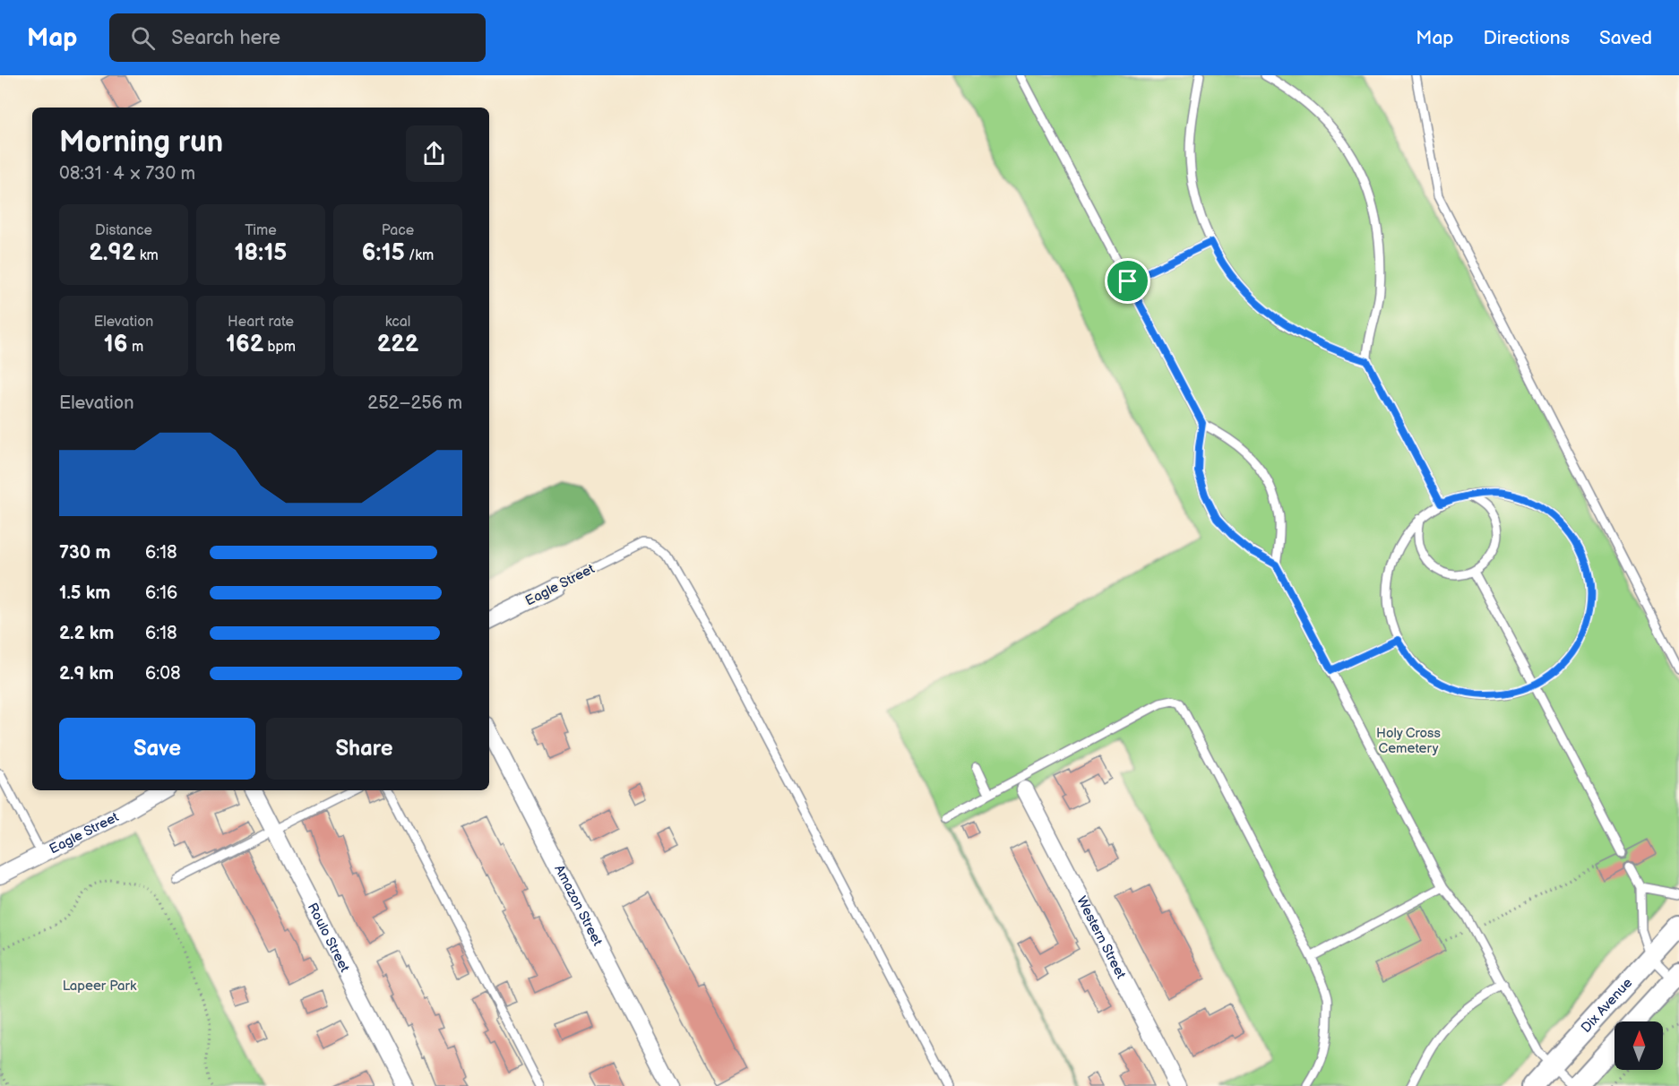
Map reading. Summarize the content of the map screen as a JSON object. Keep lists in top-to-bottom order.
{
  "streets": {
    "street": [
      "Eagle Street",
      "Amazon Street",
      "Roulo Street",
      "Western Street",
      "Dix Avenue"
    ]
  },
  "parks": ["Holy Cross Cemetery", "Lapeer Park"],
  "north": "top",
  "page": {
    "header": "Map",
    "search": "Search here",
    "nav": ["Map", "Directions", "Saved"],
    "heading": ["Morning run", "08:31 · 4 × 730 m"],
    "stats": [
      ["Distance", "2.92 km"],
      ["Time", "18:15"],
      ["Pace", "6:15 /km"],
      ["Elevation", "16 m"],
      ["Heart rate", "162 bpm"],
      ["kcal", "222"]
    ],
    "chart": ["Elevation", "252–256 m"],
    "list": [
      {
        "name": "730 m",
        "note": "6:18"
      },
      {
        "name": "1.5 km",
        "note": "6:16"
      },
      {
        "name": "2.2 km",
        "note": "6:18"
      },
      {
        "name": "2.9 km",
        "note": "6:08"
      }
    ],
    "buttons": ["Save", "Share"]
  }
}
